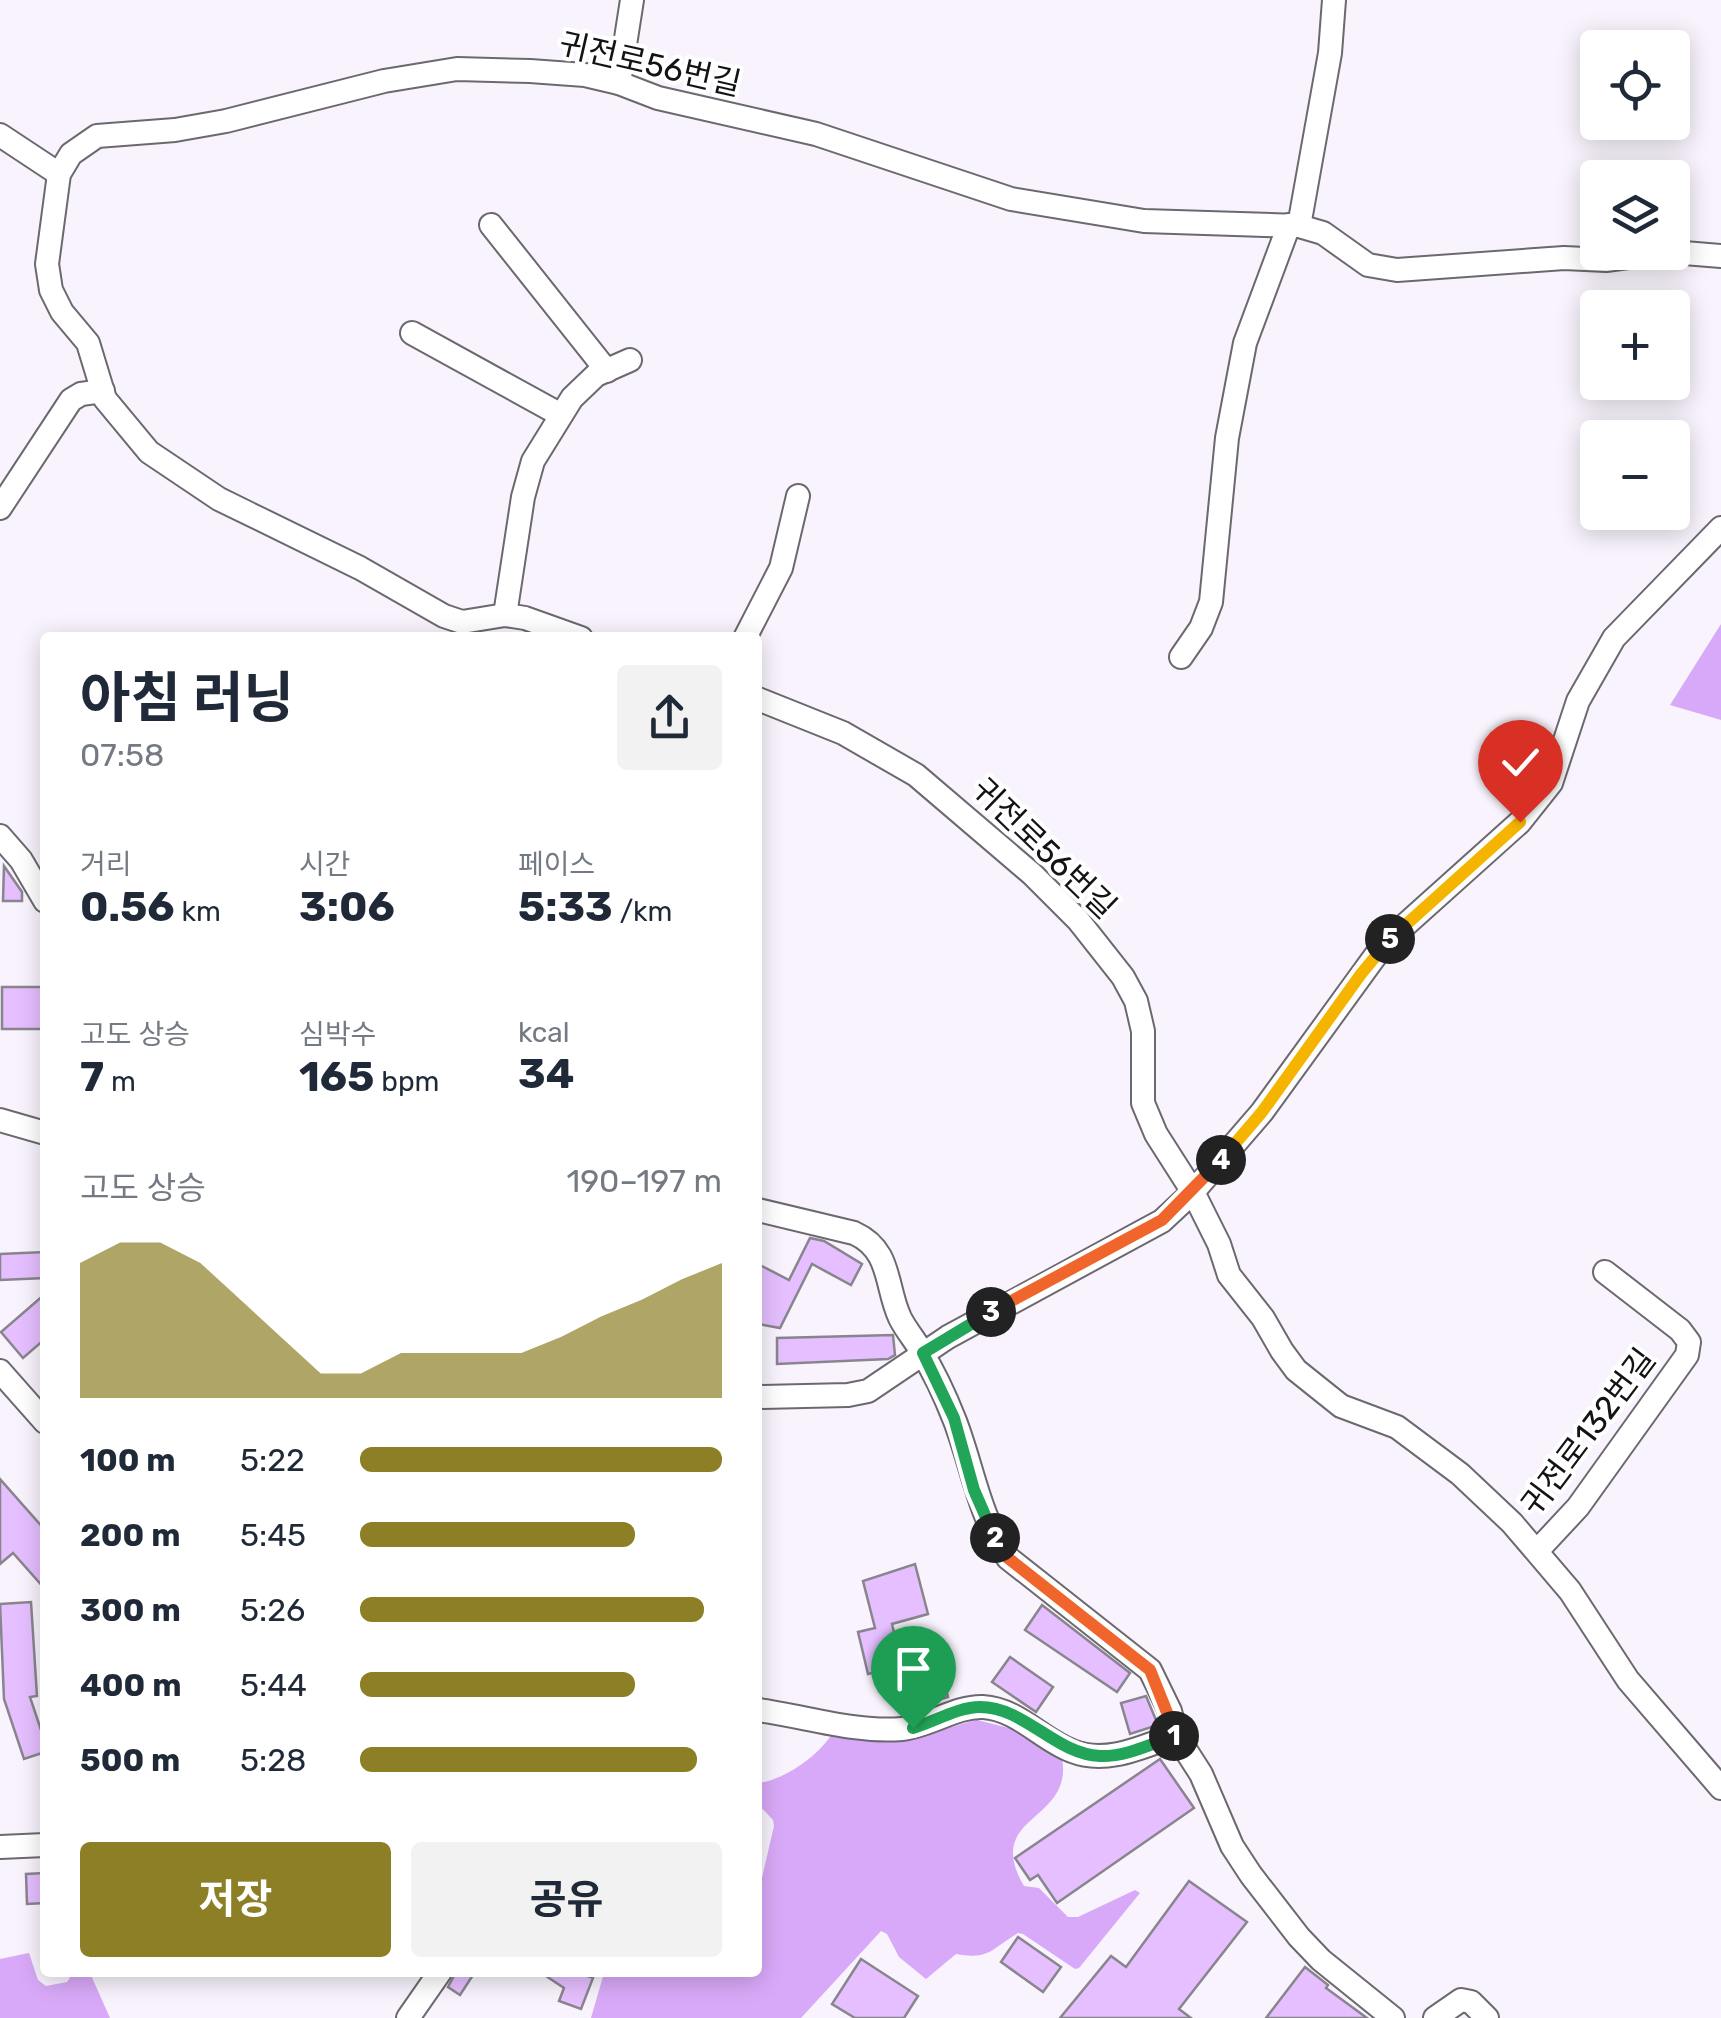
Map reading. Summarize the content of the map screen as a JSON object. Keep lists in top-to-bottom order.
{
  "streets": {
    "lane": ["귀전로56번길", "귀전로132번길"]
  },
  "crossings": [
    ["귀전로56번길", "귀전로132번길"]
  ],
  "page": {
    "map_buttons": ["+", "−"],
    "heading": ["아침 러닝", "07:58"],
    "stats": [
      ["거리", "0.56 km"],
      ["시간", "3:06"],
      ["페이스", "5:33 /km"],
      ["고도 상승", "7 m"],
      ["심박수", "165 bpm"],
      ["kcal", "34"]
    ],
    "pins": [
      "5",
      "4",
      "3",
      "2",
      "1"
    ],
    "chart": ["고도 상승", "190–197 m"],
    "list": [
      {
        "name": "100 m",
        "note": "5:22"
      },
      {
        "name": "200 m",
        "note": "5:45"
      },
      {
        "name": "300 m",
        "note": "5:26"
      },
      {
        "name": "400 m",
        "note": "5:44"
      },
      {
        "name": "500 m",
        "note": "5:28"
      }
    ],
    "buttons": ["저장", "공유"]
  }
}
